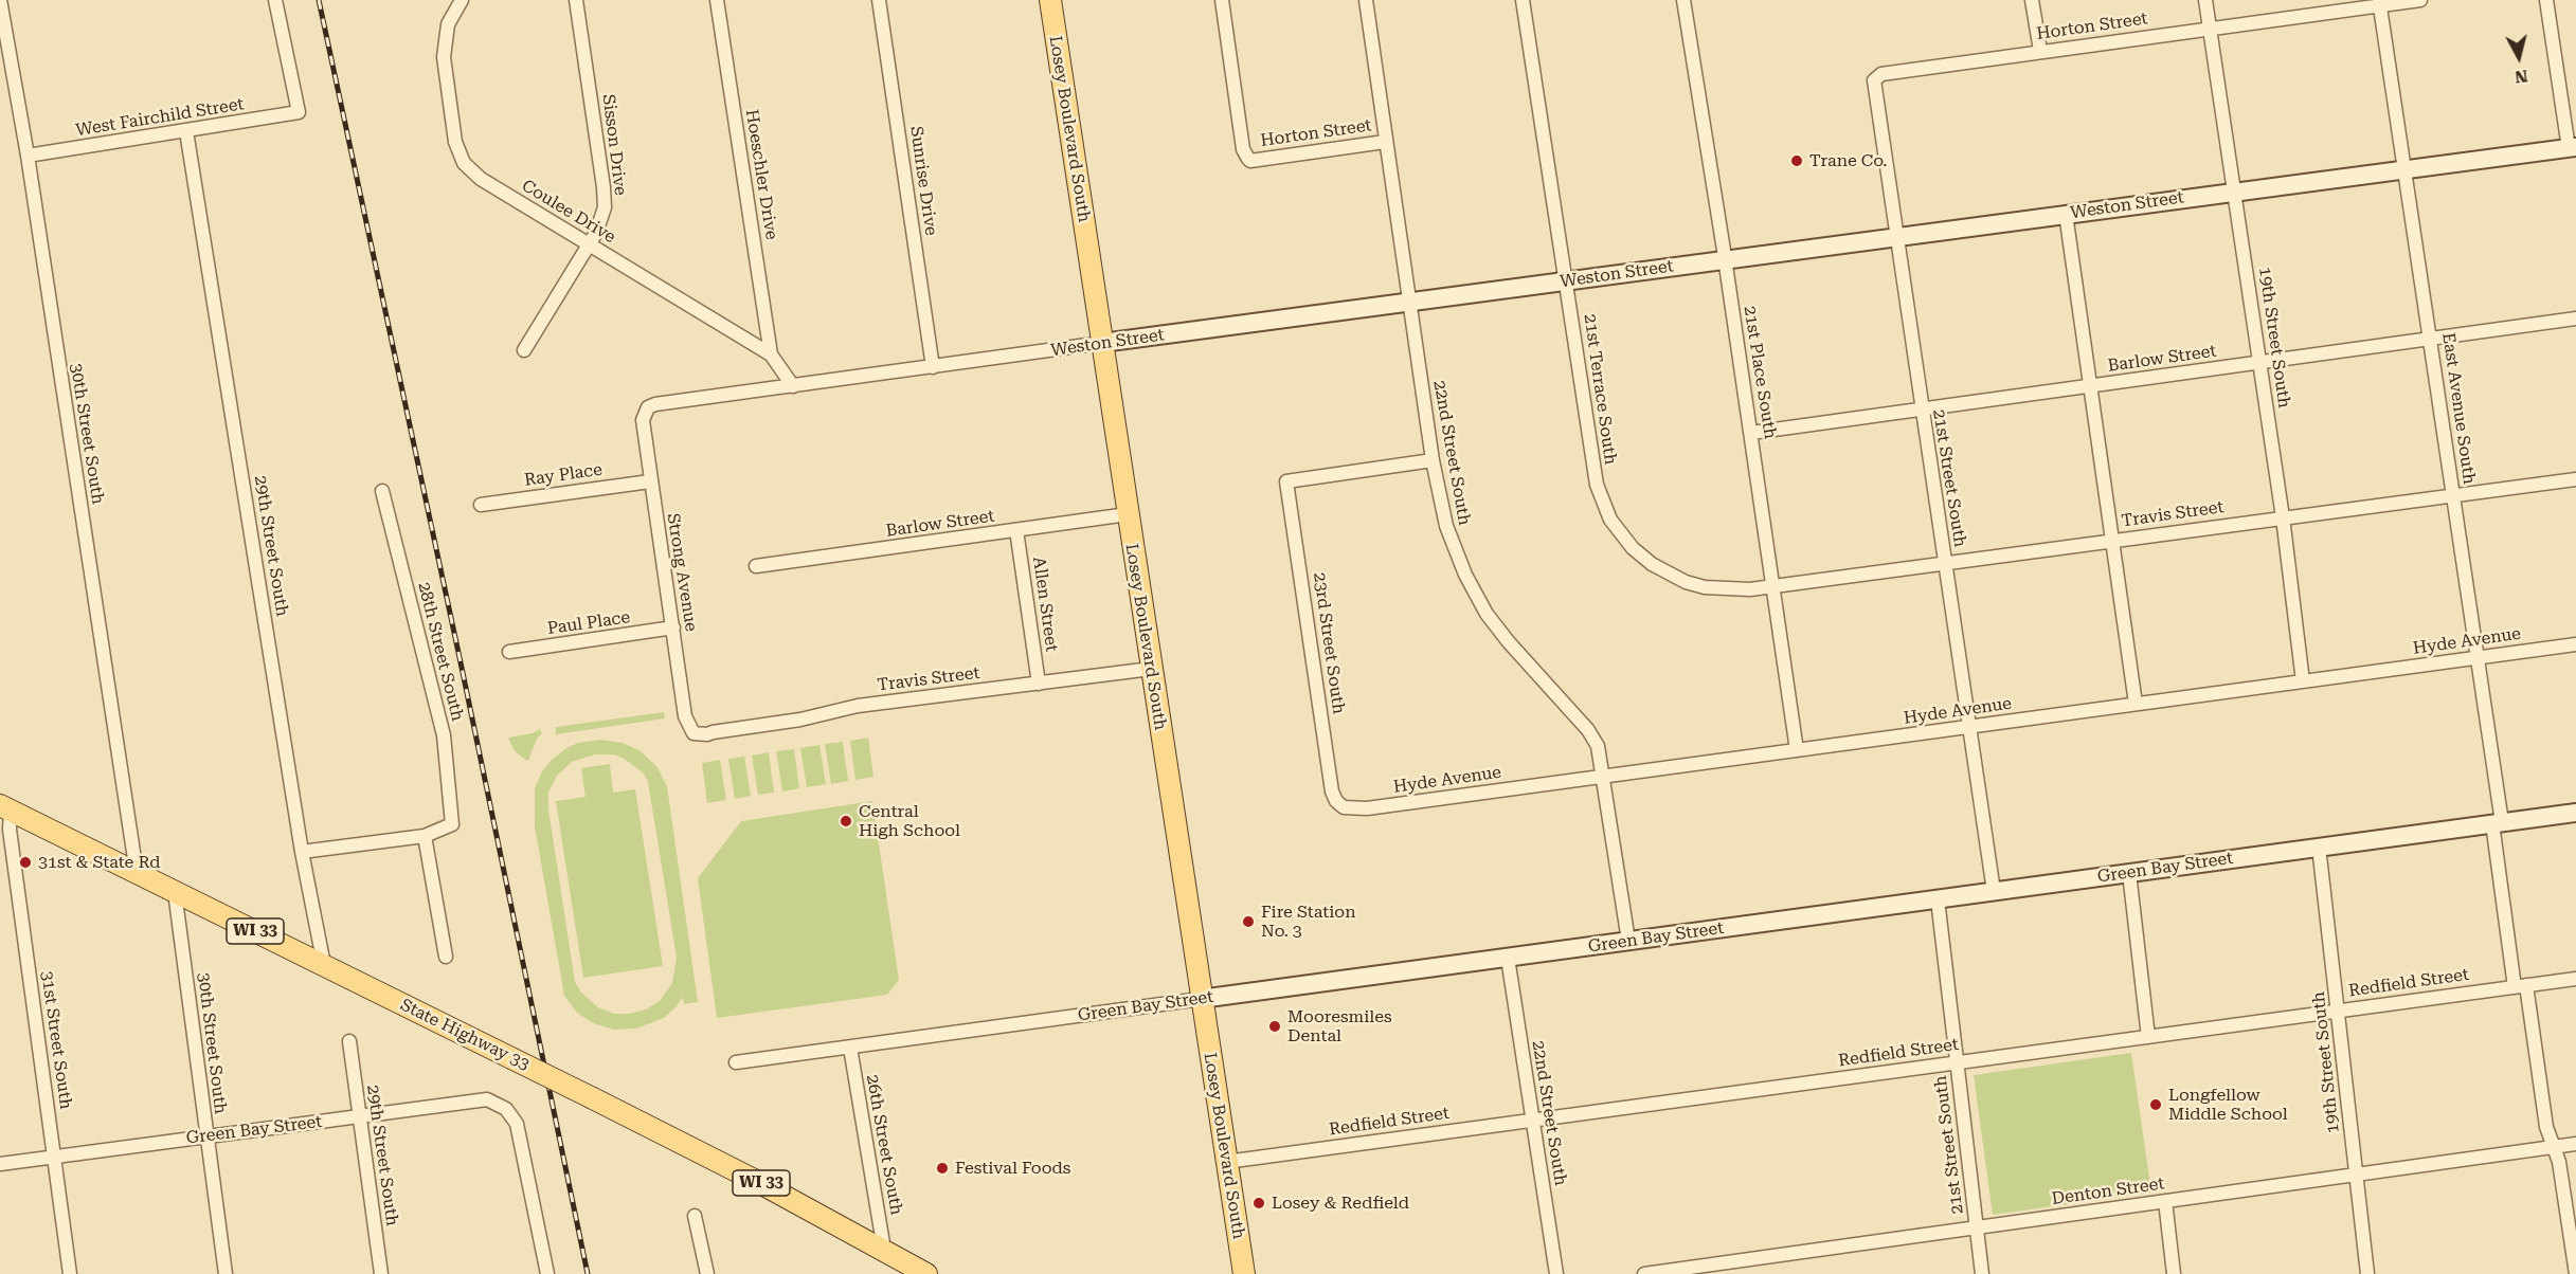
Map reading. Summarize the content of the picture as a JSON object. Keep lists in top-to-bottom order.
{
  "streets": {
    "main road": ["Losey Boulevard South", "WI 33", "State Highway 33"],
    "street": [
      "Horton Street",
      "West Fairchild Street",
      "Sisson Drive",
      "Hoeschler Drive",
      "Sunrise Drive",
      "Weston Street",
      "Coulee Drive",
      "19th Street South",
      "Barlow Street",
      "21st Place South",
      "21st Terrace South",
      "East Avenue South",
      "30th Street South",
      "22nd Street South",
      "Ray Place",
      "21st Street South",
      "Travis Street",
      "29th Street South",
      "Strong Avenue",
      "Allen Street",
      "Paul Place",
      "Hyde Avenue",
      "23rd Street South",
      "28th Street South",
      "Green Bay Street",
      "Redfield Street",
      "31st Street South",
      "26th Street South",
      "Denton Street"
    ]
  },
  "crossings": [
    ["Horton Street", "19th Street South"],
    ["Horton Street", "East Avenue South"],
    ["Horton Street", "22nd Street South"],
    ["Horton Street", "21st Street South"],
    ["West Fairchild Street", "30th Street South"],
    ["West Fairchild Street", "29th Street South"],
    ["Losey Boulevard South", "Weston Street"],
    ["Losey Boulevard South", "Barlow Street"],
    ["Losey Boulevard South", "Travis Street"],
    ["Losey Boulevard South", "Green Bay Street"],
    ["Losey Boulevard South", "Redfield Street"],
    ["Sisson Drive", "Coulee Drive"],
    ["Hoeschler Drive", "Coulee Drive"],
    ["Sunrise Drive", "Weston Street"],
    ["Weston Street", "Coulee Drive"],
    ["Weston Street", "19th Street South"],
    ["Weston Street", "21st Place South"],
    ["Weston Street", "21st Terrace South"],
    ["Weston Street", "East Avenue South"],
    ["Weston Street", "22nd Street South"],
    ["Weston Street", "21st Street South"],
    ["Weston Street", "Strong Avenue"],
    ["19th Street South", "Barlow Street"],
    ["19th Street South", "Travis Street"],
    ["19th Street South", "Hyde Avenue"],
    ["19th Street South", "Green Bay Street"],
    ["19th Street South", "Redfield Street"],
    ["19th Street South", "Denton Street"],
    ["Barlow Street", "21st Place South"],
    ["Barlow Street", "East Avenue South"],
    ["Barlow Street", "21st Street South"],
    ["Barlow Street", "Allen Street"],
    ["21st Place South", "21st Terrace South"],
    ["21st Place South", "Travis Street"],
    ["21st Place South", "Hyde Avenue"],
    ["21st Terrace South", "Travis Street"],
    ["East Avenue South", "Travis Street"],
    ["East Avenue South", "Hyde Avenue"],
    ["East Avenue South", "Green Bay Street"],
    ["East Avenue South", "Redfield Street"],
    ["East Avenue South", "Denton Street"],
    ["30th Street South", "Green Bay Street"],
    ["30th Street South", "State Highway 33"],
    ["22nd Street South", "Hyde Avenue"],
    ["22nd Street South", "23rd Street South"],
    ["22nd Street South", "Green Bay Street"],
    ["22nd Street South", "Redfield Street"],
    ["Ray Place", "Strong Avenue"],
    ["21st Street South", "Travis Street"],
    ["21st Street South", "Hyde Avenue"],
    ["21st Street South", "Green Bay Street"],
    ["21st Street South", "Redfield Street"],
    ["21st Street South", "Denton Street"],
    ["Travis Street", "Strong Avenue"],
    ["Travis Street", "Allen Street"],
    ["29th Street South", "Green Bay Street"],
    ["29th Street South", "State Highway 33"],
    ["Strong Avenue", "Paul Place"],
    ["Hyde Avenue", "23rd Street South"],
    ["Green Bay Street", "31st Street South"],
    ["Green Bay Street", "26th Street South"],
    ["State Highway 33", "31st Street South"],
    ["State Highway 33", "26th Street South"]
  ],
  "places": [
    "Trane Co.",
    "Central High School",
    "31st & State Rd",
    "Fire Station No. 3",
    "Mooresmiles Dental",
    "Longfellow Middle School",
    "Festival Foods",
    "Losey & Redfield"
  ],
  "north": "bottom"
}
